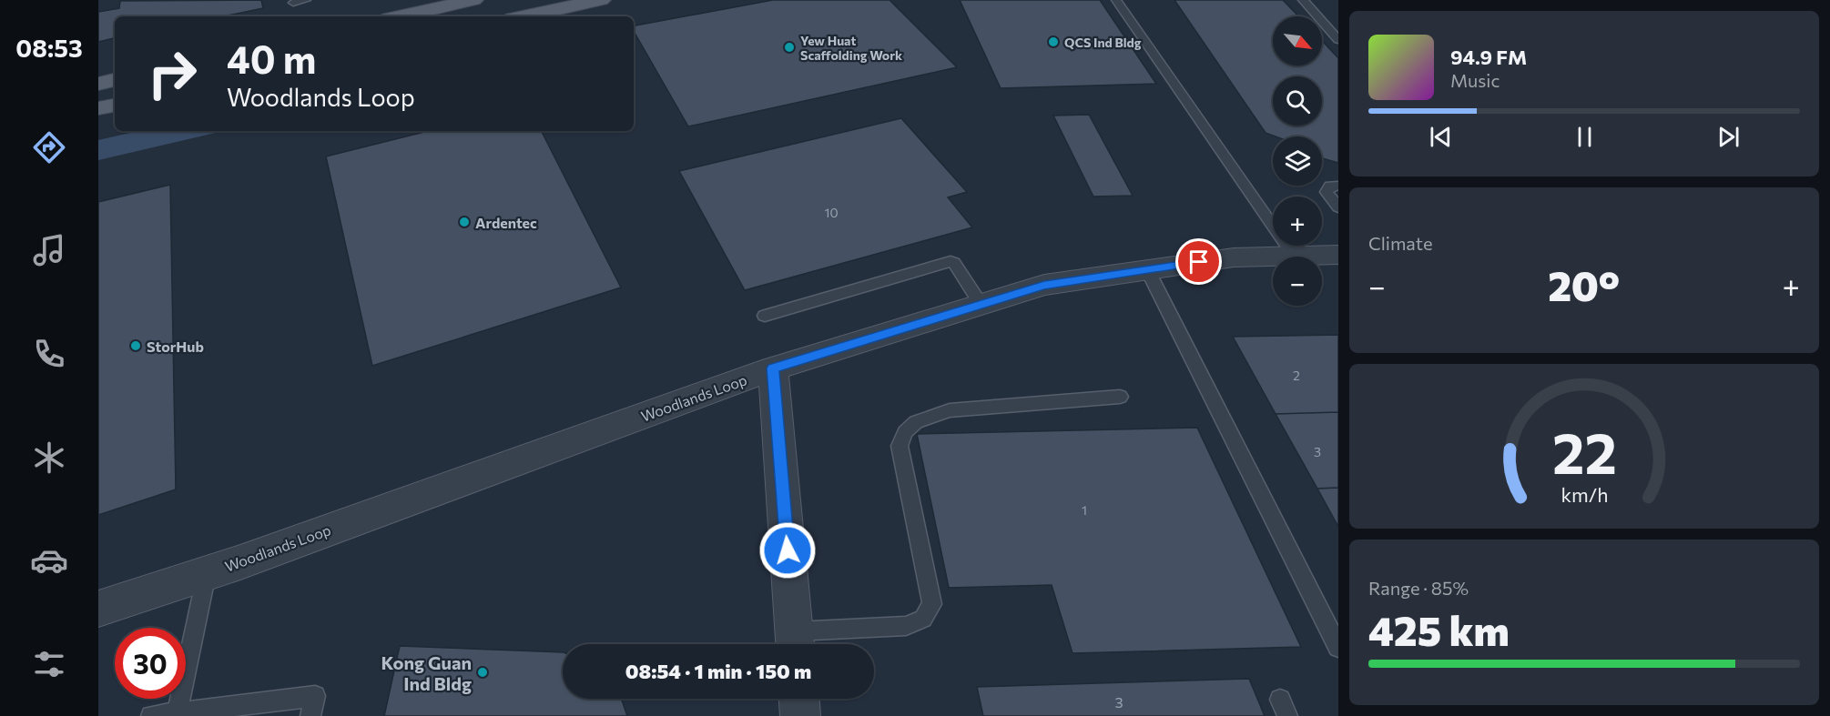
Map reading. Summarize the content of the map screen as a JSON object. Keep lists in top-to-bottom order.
{
  "streets": {
    "street": ["Woodlands Loop"]
  },
  "places": [
    "QCS Ind Bldg",
    "Yew Huat Scaffolding Work",
    "Ardentec",
    "StorHub",
    "Kong Guan Ind Bldg"
  ],
  "house_numbers": [
    "10",
    "2",
    "3",
    "1",
    "3"
  ],
  "north": "bottom right",
  "page": {
    "tabs": "08:53",
    "map_buttons": ["+", "−"],
    "turn": ["40 m", "Woodlands Loop"],
    "song": ["94.9 FM", "Music"],
    "tile": [
      "Climate",
      ["Range · 85%", "425 km"]
    ],
    "heat": ["−", "20°", "+"],
    "limit": "30",
    "trip": "08:54 · 1 min · 150 m",
    "gauge": ["22", "km/h"]
  }
}
